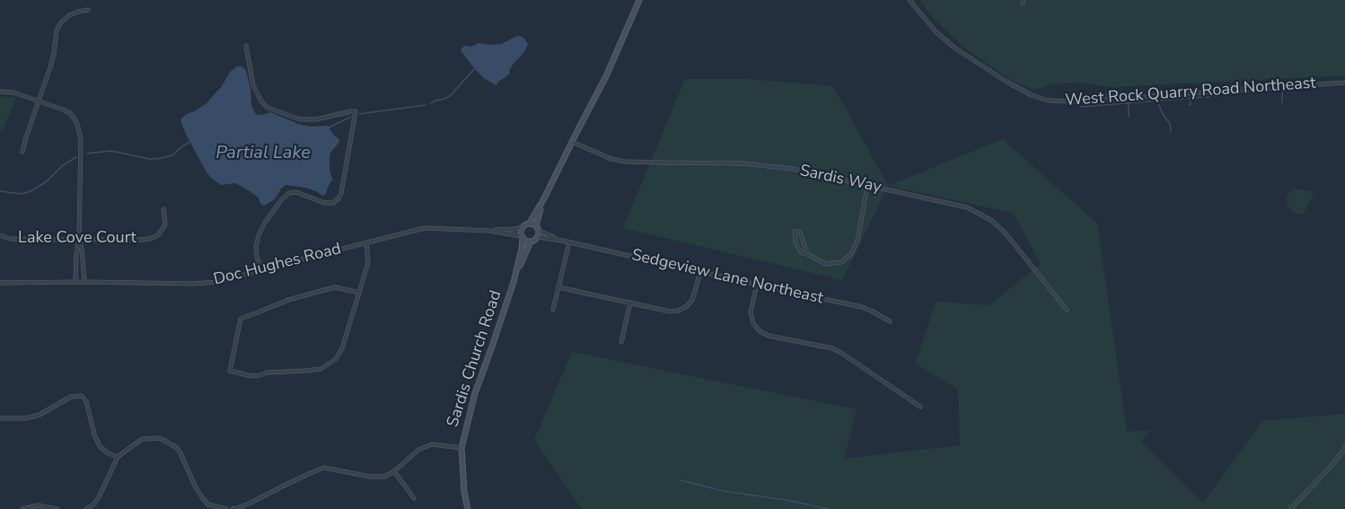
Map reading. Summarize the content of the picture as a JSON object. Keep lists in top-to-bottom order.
{
  "streets": {
    "street": [
      "West Rock Quarry Road Northeast",
      "Sardis Way",
      "Lake Cove Court",
      "Doc Hughes Road",
      "Sedgeview Lane Northeast",
      "Sardis Church Road"
    ]
  },
  "crossings": [
    ["Doc Hughes Road", "Sedgeview Lane Northeast"],
    ["Doc Hughes Road", "Sardis Church Road"],
    ["Sedgeview Lane Northeast", "Sardis Church Road"]
  ],
  "water": ["Partial Lake"]
}
